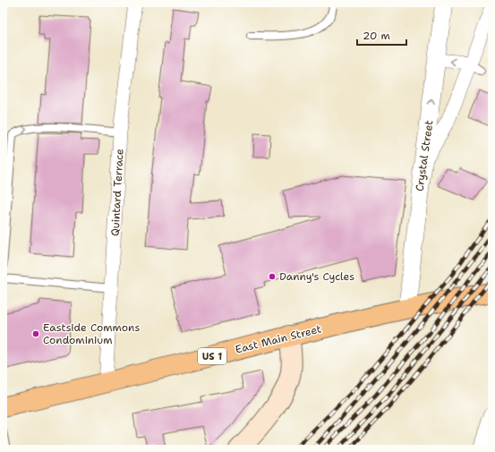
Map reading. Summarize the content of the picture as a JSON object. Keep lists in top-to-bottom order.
{
  "streets": {
    "main road": ["East Main Street", "US 1"],
    "street": ["Crystal Street", "Quintard Terrace"]
  },
  "crossings": [
    ["Crystal Street", "East Main Street"],
    ["Quintard Terrace", "East Main Street"]
  ],
  "places": ["Danny's Cycles", "Eastside Commons Condominium"],
  "scale_bar": "20 m"
}
